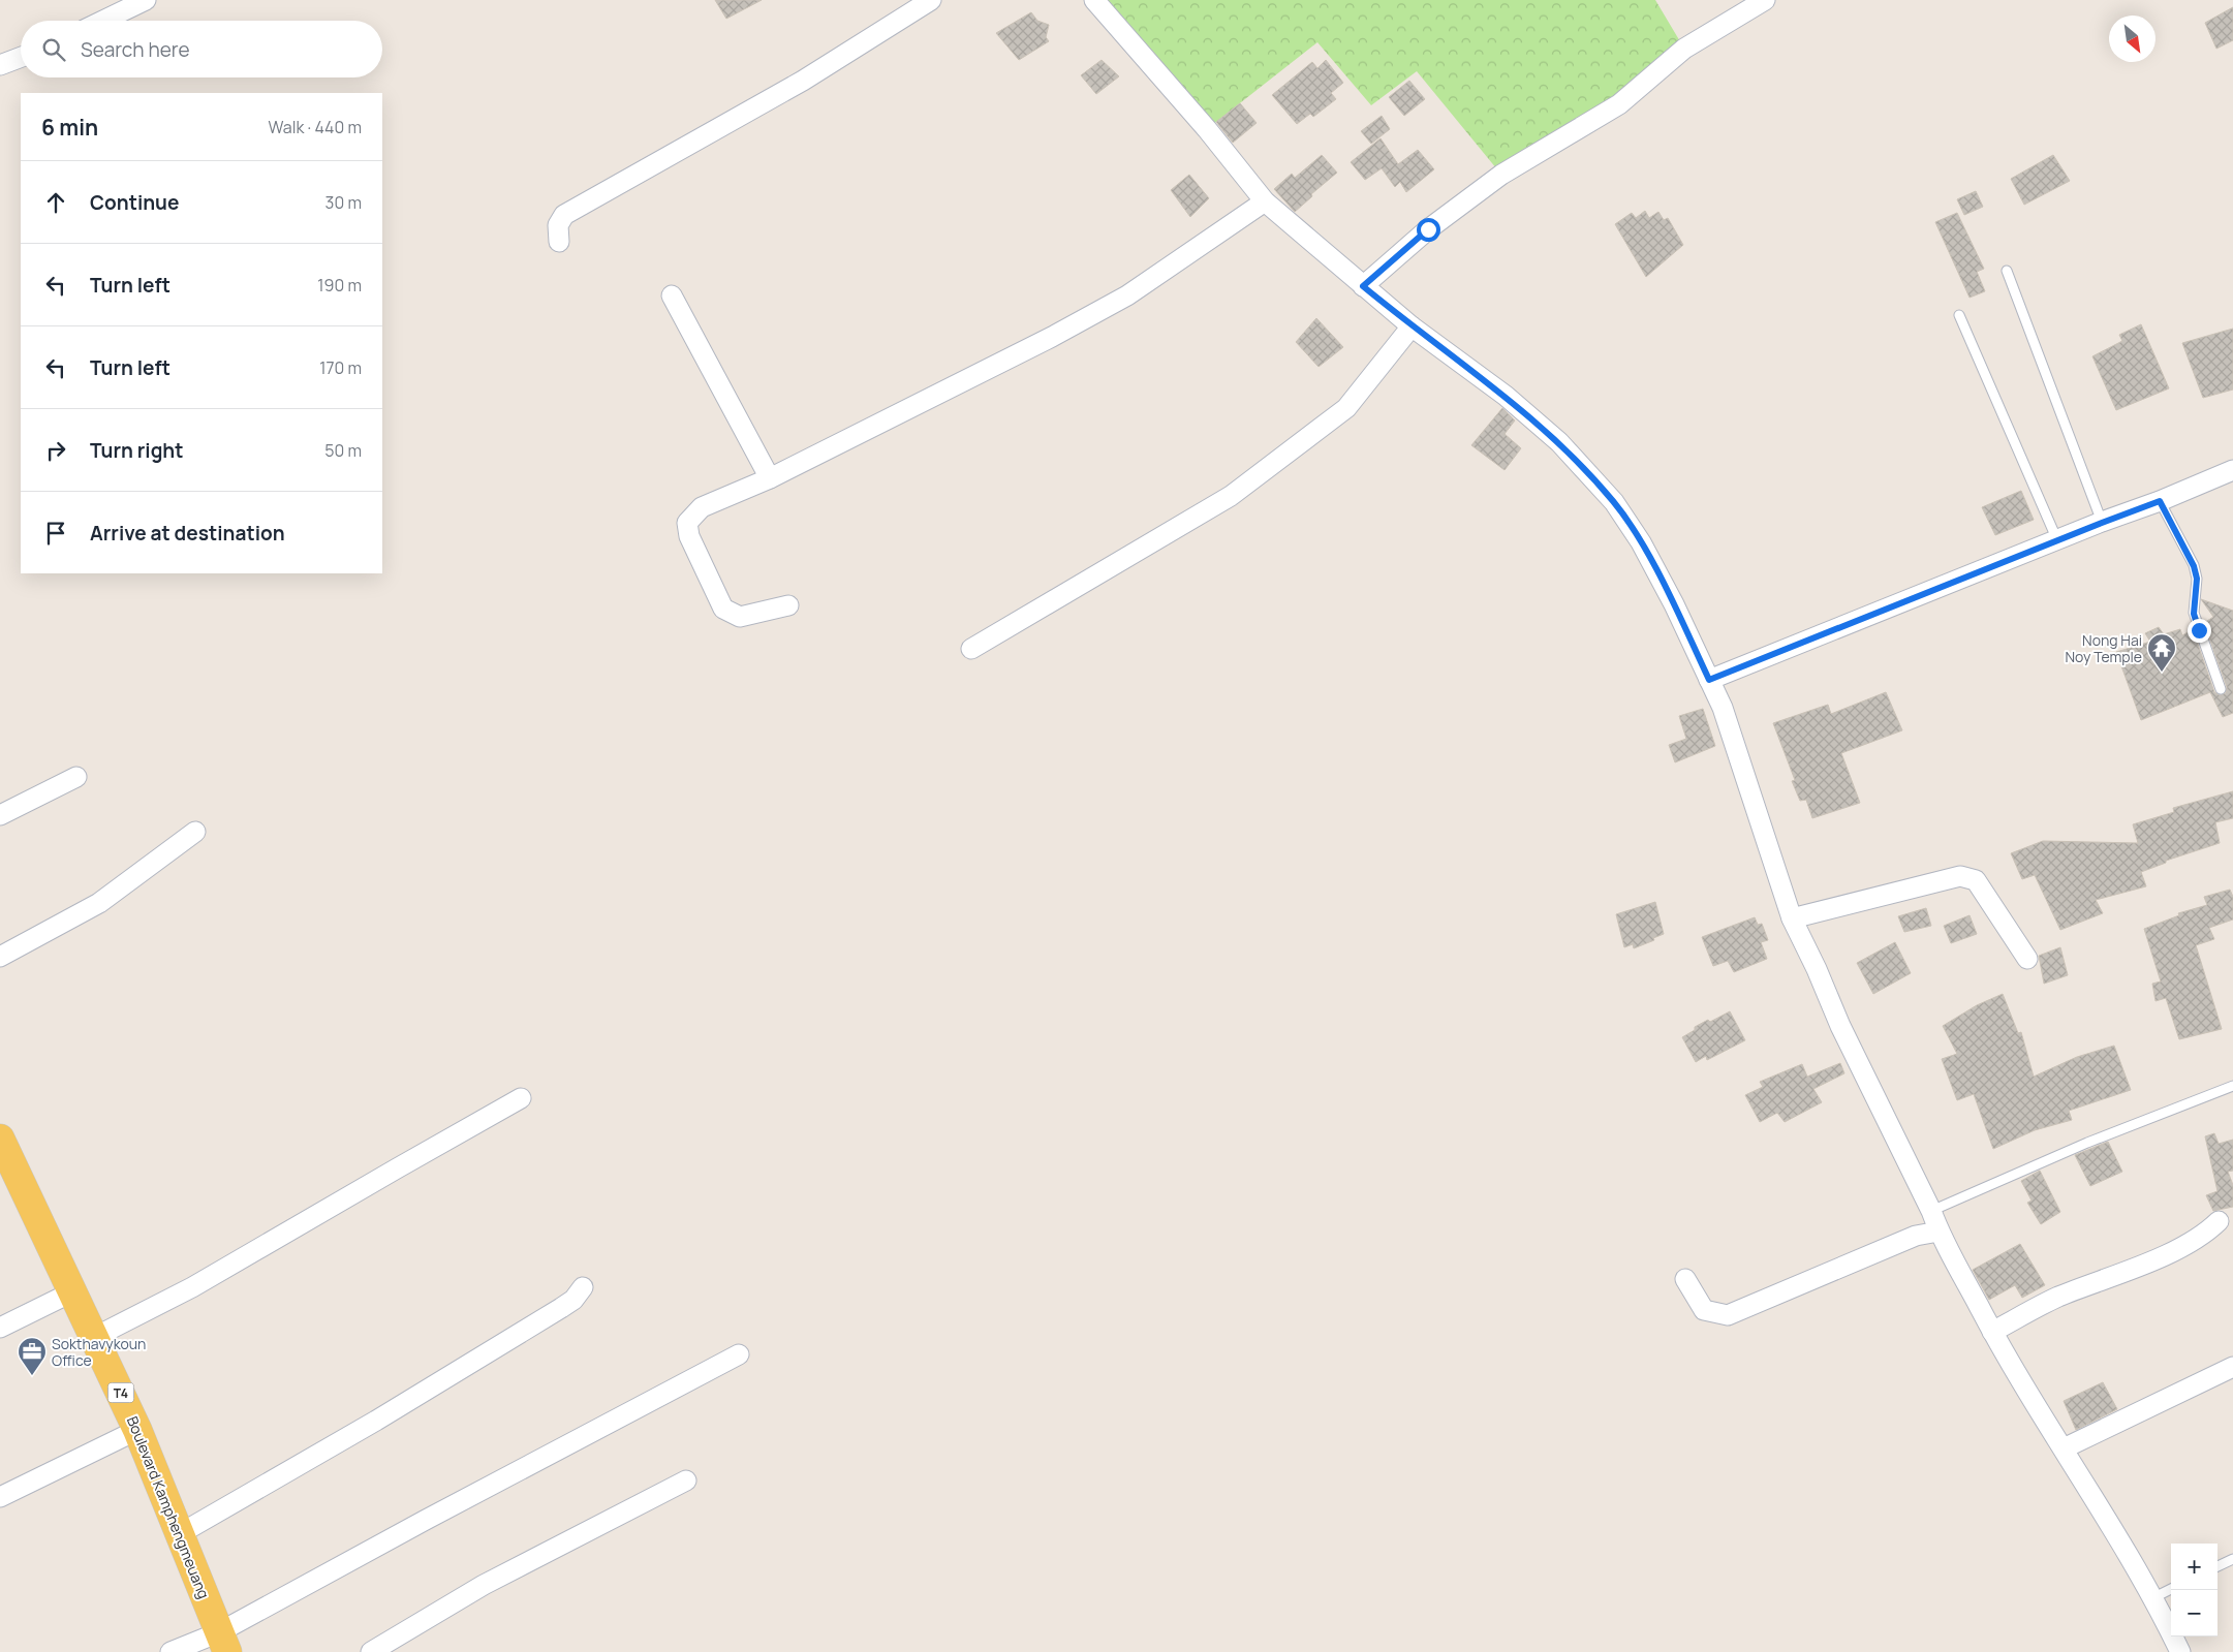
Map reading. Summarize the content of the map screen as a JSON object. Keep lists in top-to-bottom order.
{
  "streets": {
    "main road": ["T4", "Boulevard Kamphengmeuang"]
  },
  "places": {
    "temple": ["Nong Hai Noy Temple"],
    "office": ["Sokthavykoun Office"]
  },
  "north": "bottom right",
  "page": {
    "search": "Search here",
    "heading": ["6 min", "Walk · 440 m"],
    "list": [
      ["Continue", "30 m"],
      ["Turn left", "190 m"],
      ["Turn left", "170 m"],
      ["Turn right", "50 m"],
      "Arrive at destination"
    ],
    "map_buttons": ["+", "−"]
  }
}
